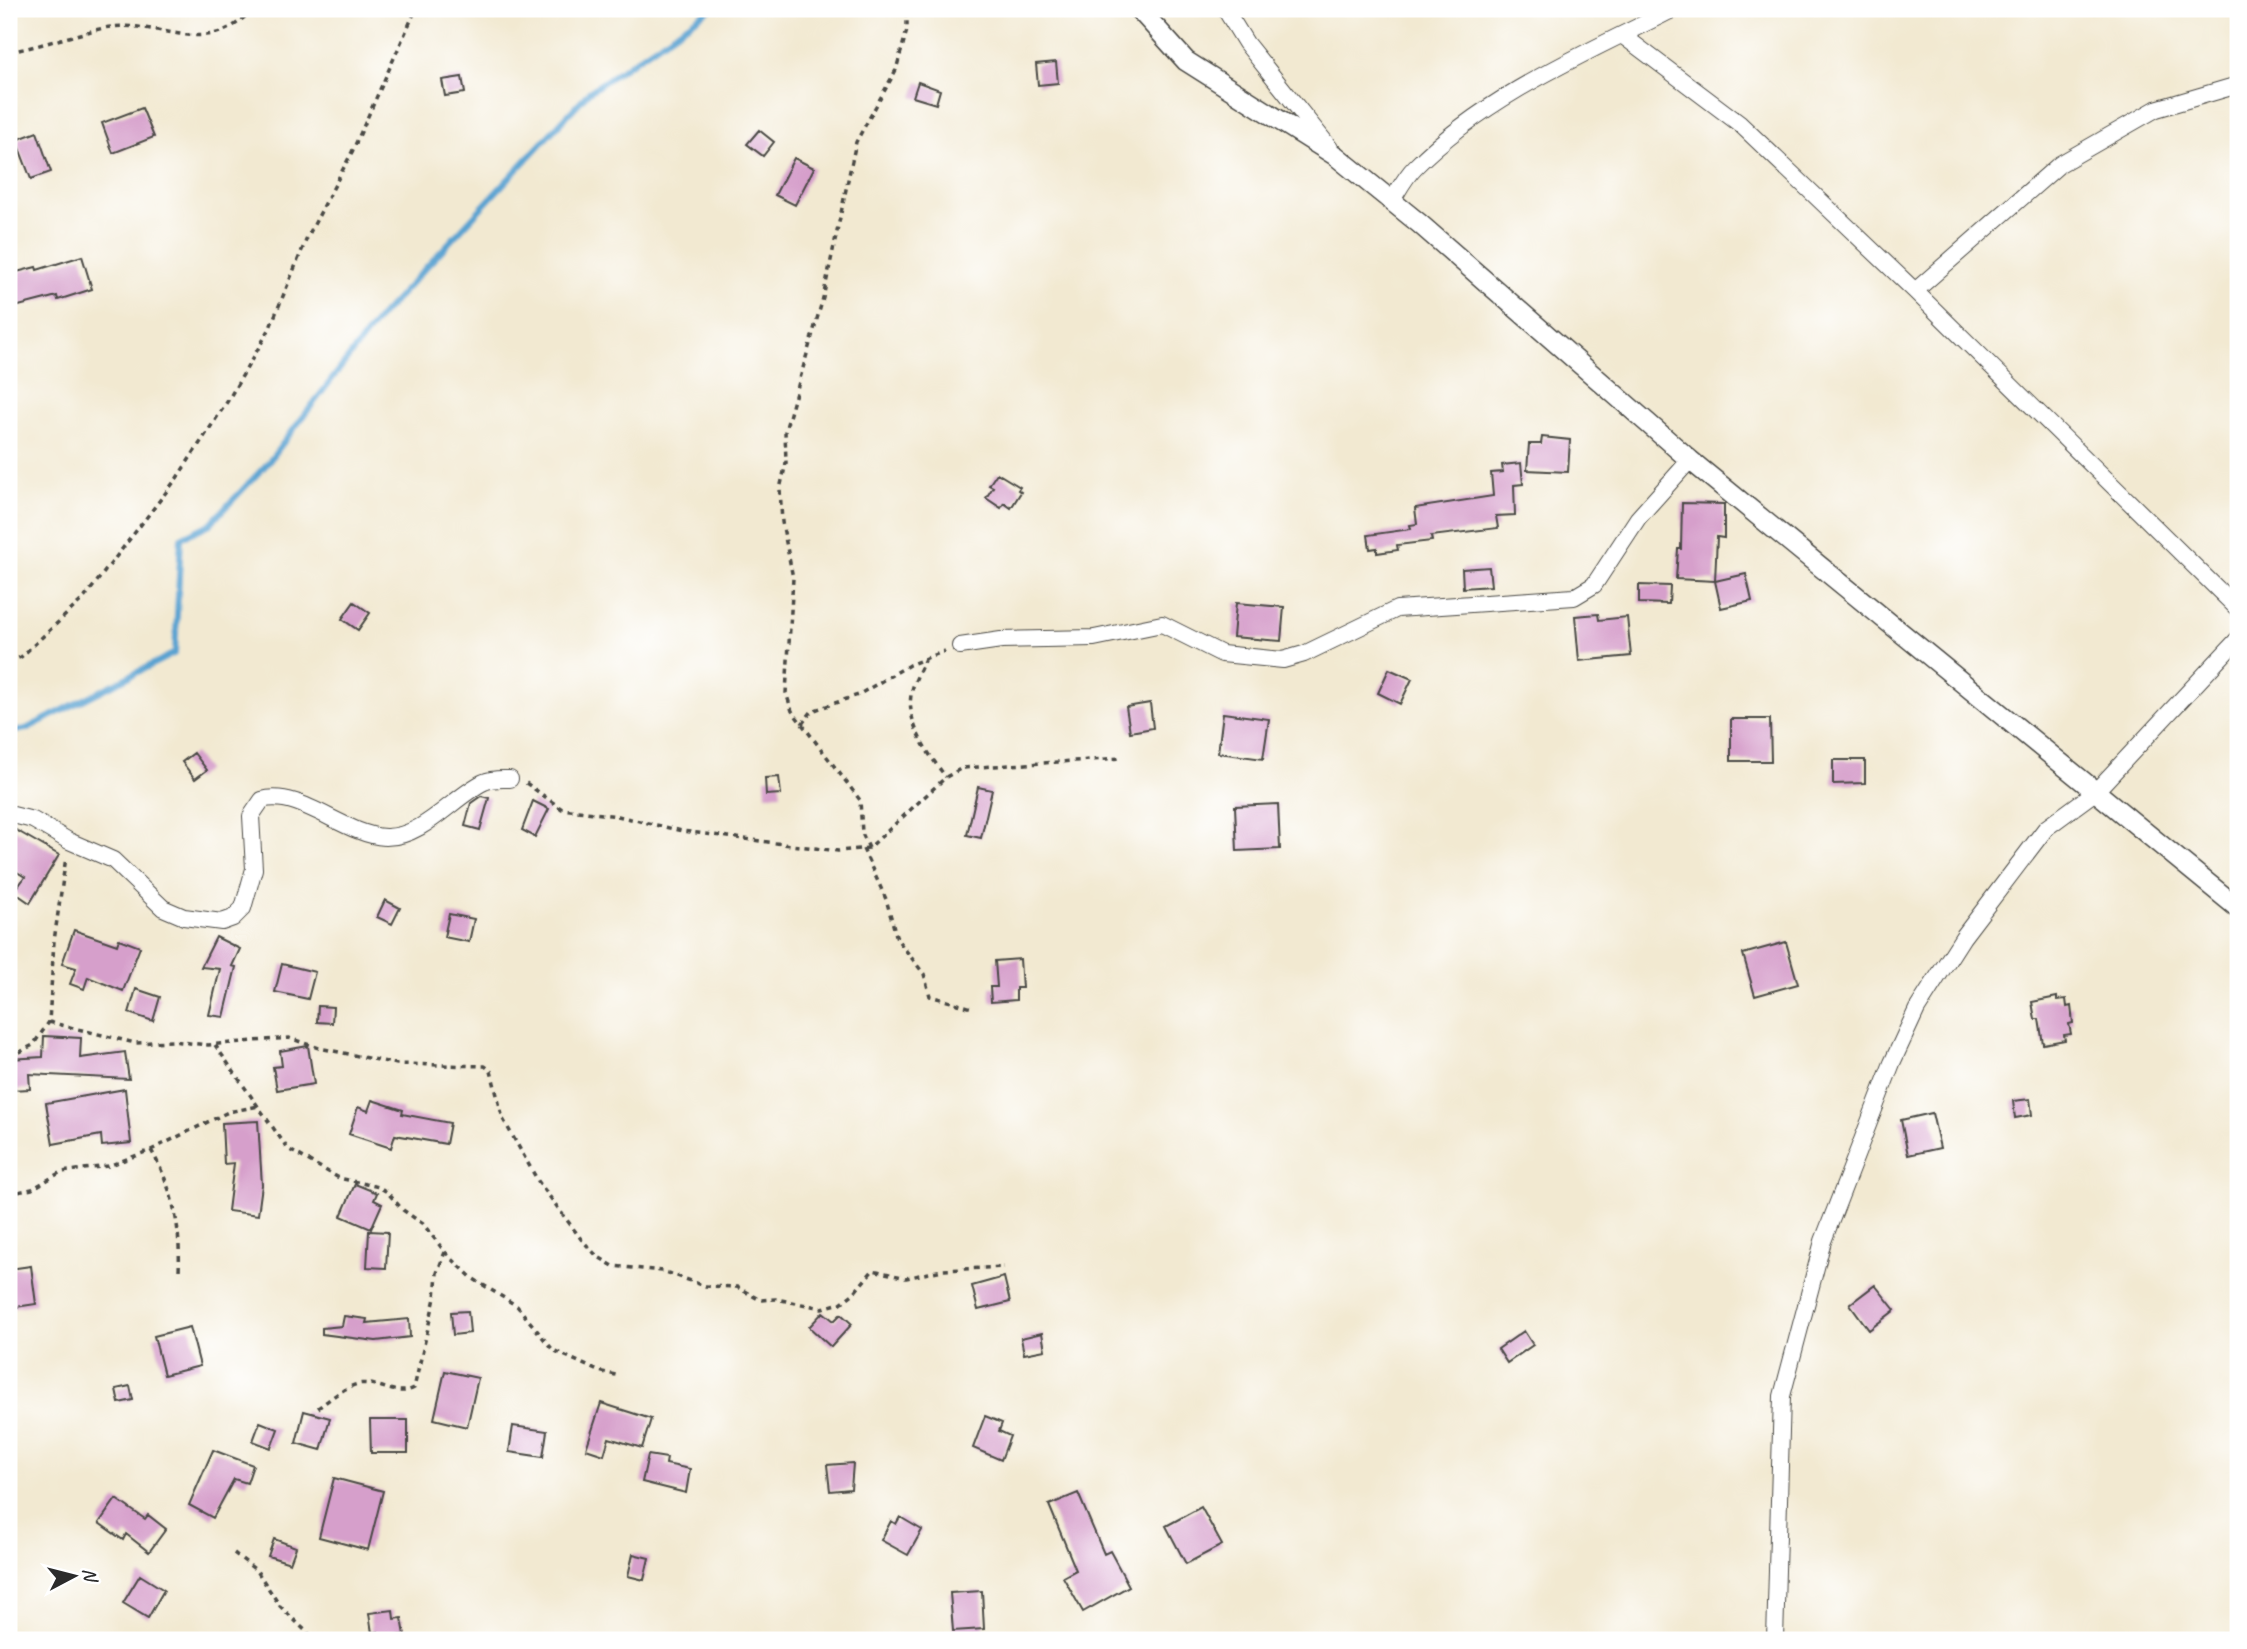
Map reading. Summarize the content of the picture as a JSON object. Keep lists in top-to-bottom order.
{
  "north": "right"
}
